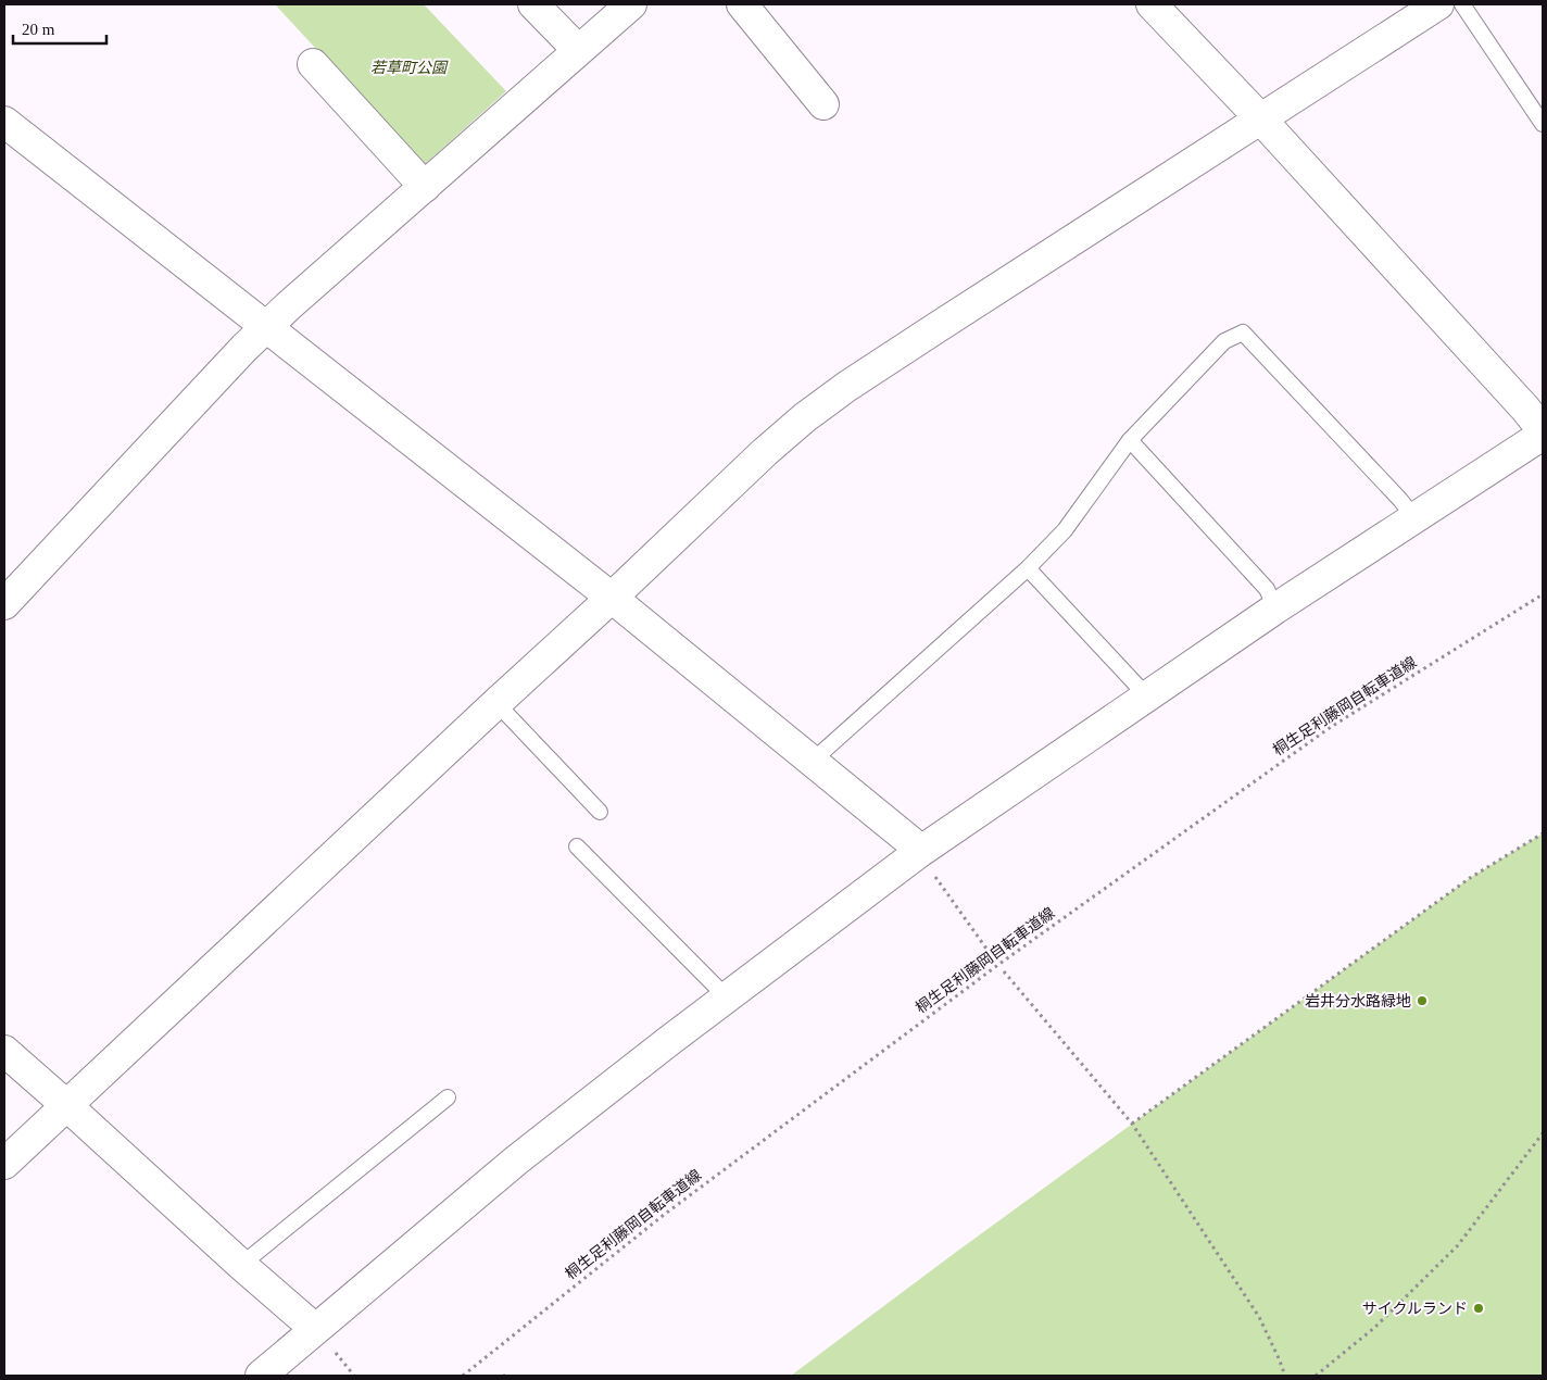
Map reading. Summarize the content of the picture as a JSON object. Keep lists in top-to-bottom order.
{
  "streets": {
    "path": ["桐生足利藤岡自転車道線"]
  },
  "parks": ["若草町公園"],
  "places": ["岩井分水路緑地", "サイクルランド"],
  "scale_bar": "20 m"
}
